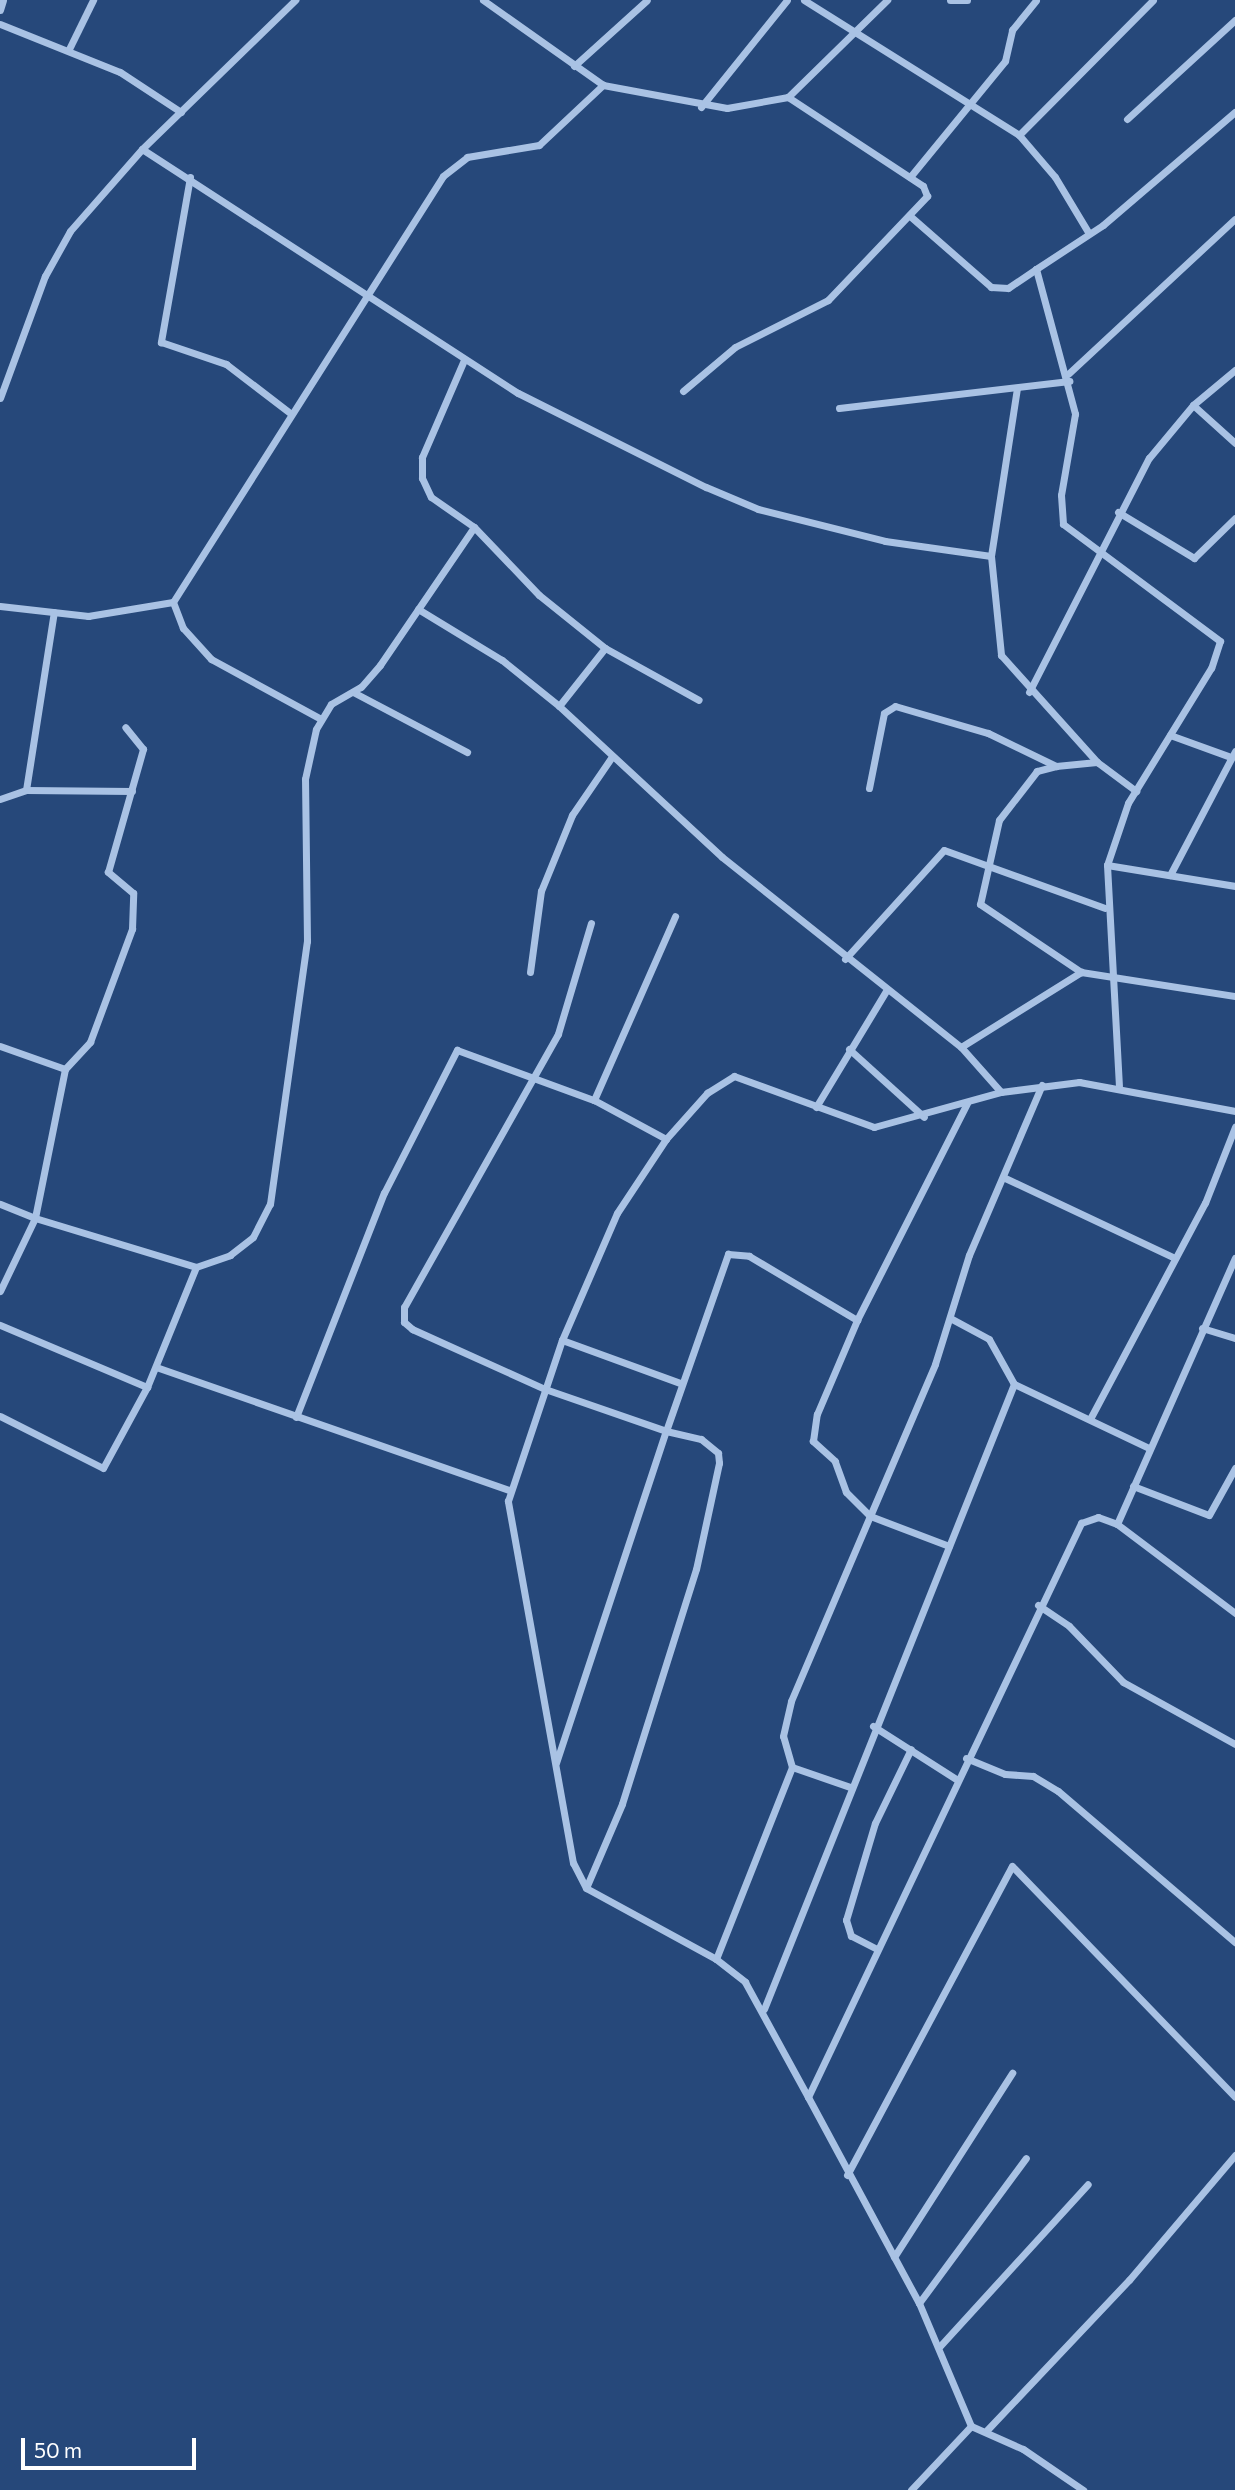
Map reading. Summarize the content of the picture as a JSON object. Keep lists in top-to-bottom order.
{
  "scale_bar": "50 m"
}
